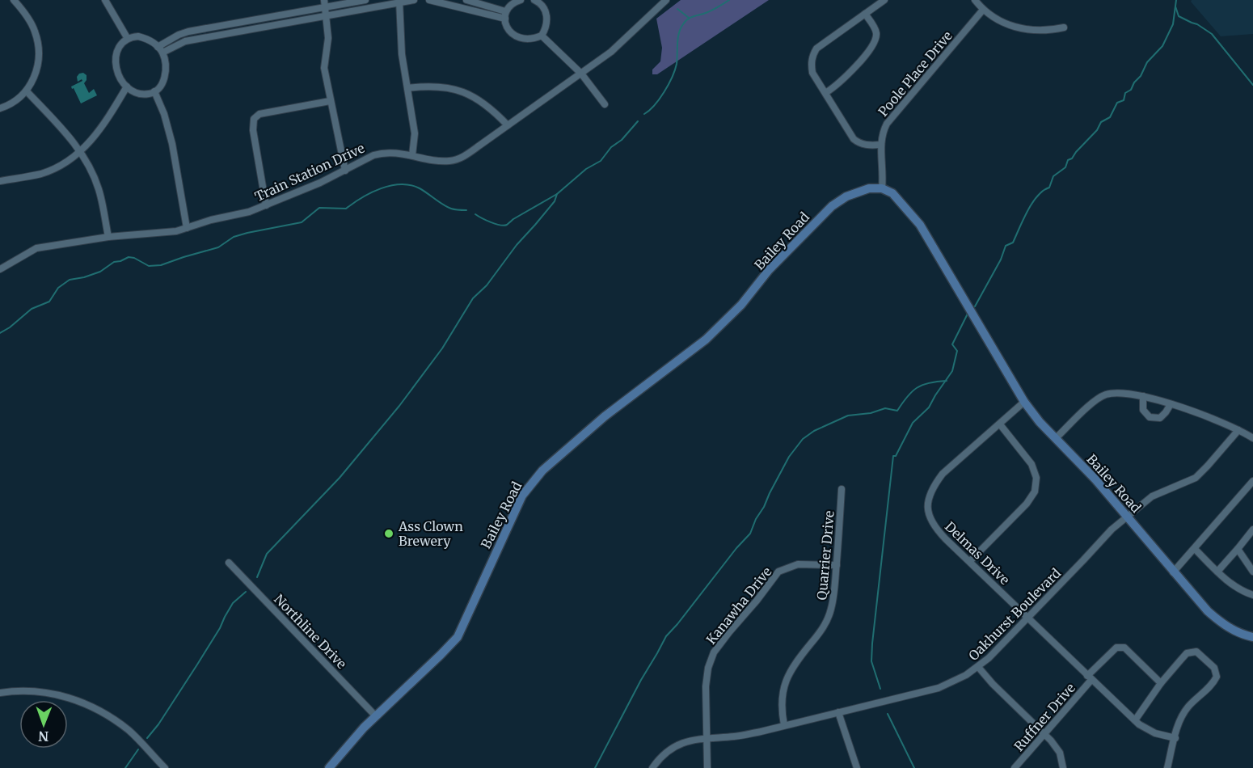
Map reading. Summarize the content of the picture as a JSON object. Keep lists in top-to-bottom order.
{
  "streets": {
    "street": [
      "Poole Place Drive",
      "Train Station Drive",
      "Bailey Road",
      "Delmas Drive",
      "Quarrier Drive",
      "Kanawha Drive",
      "Oakhurst Boulevard",
      "Northline Drive",
      "Ruffner Drive"
    ]
  },
  "crossings": [
    ["Poole Place Drive", "Bailey Road"],
    ["Bailey Road", "Delmas Drive"],
    ["Bailey Road", "Oakhurst Boulevard"],
    ["Bailey Road", "Northline Drive"],
    ["Delmas Drive", "Oakhurst Boulevard"],
    ["Delmas Drive", "Ruffner Drive"],
    ["Quarrier Drive", "Kanawha Drive"],
    ["Quarrier Drive", "Oakhurst Boulevard"],
    ["Kanawha Drive", "Oakhurst Boulevard"]
  ],
  "places": ["Ass Clown Brewery"],
  "north": "bottom"
}
